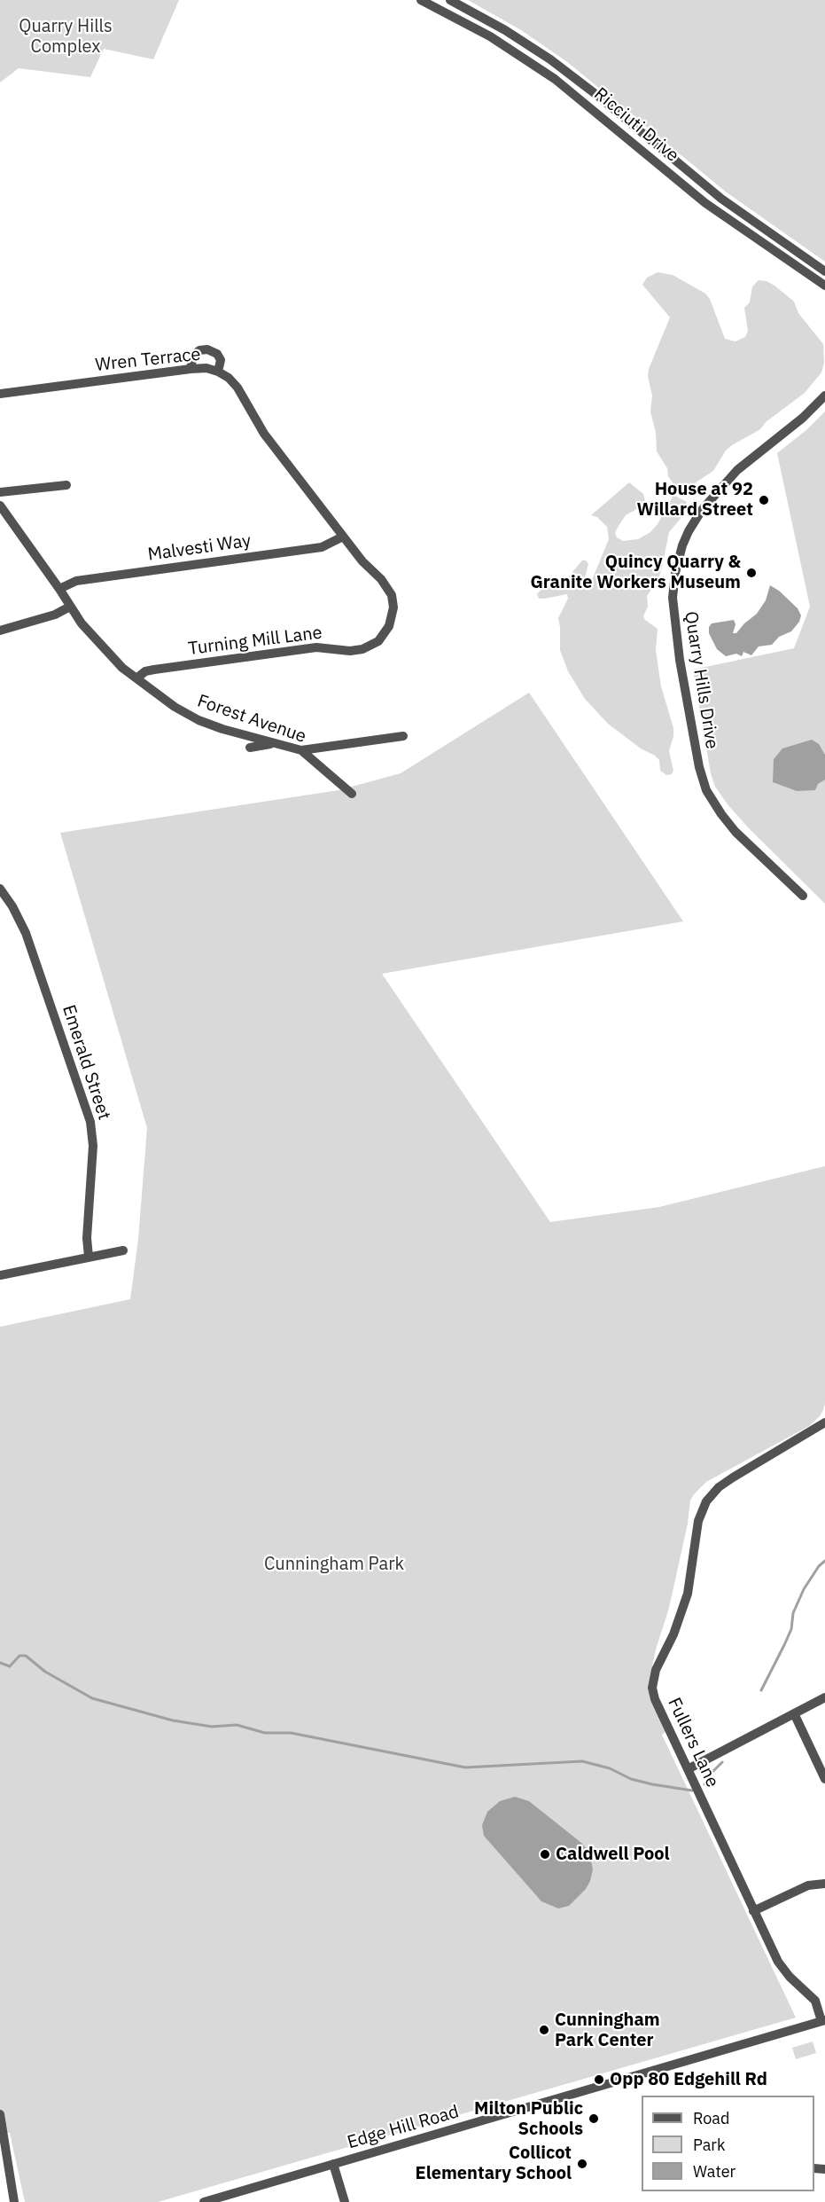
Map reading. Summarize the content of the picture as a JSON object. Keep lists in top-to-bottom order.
{
  "streets": {
    "street": [
      "Ricciuti Drive",
      "Wren Terrace",
      "Malvesti Way",
      "Turning Mill Lane",
      "Quarry Hills Drive",
      "Forest Avenue",
      "Emerald Street",
      "Fullers Lane",
      "Edge Hill Road"
    ]
  },
  "crossings": [
    ["Wren Terrace", "Malvesti Way"],
    ["Wren Terrace", "Turning Mill Lane"],
    ["Malvesti Way", "Turning Mill Lane"],
    ["Malvesti Way", "Forest Avenue"],
    ["Turning Mill Lane", "Forest Avenue"],
    ["Fullers Lane", "Edge Hill Road"]
  ],
  "parks": ["Quarry Hills Complex", "Cunningham Park"],
  "places": [
    "House at 92 Willard Street",
    "Quincy Quarry & Granite Workers Museum",
    "Caldwell Pool",
    "Cunningham Park Center",
    "Opp 80 Edgehill Rd",
    "Milton Public Schools",
    "Collicot Elementary School"
  ],
  "legend": ["Road", "Park", "Water"]
}
